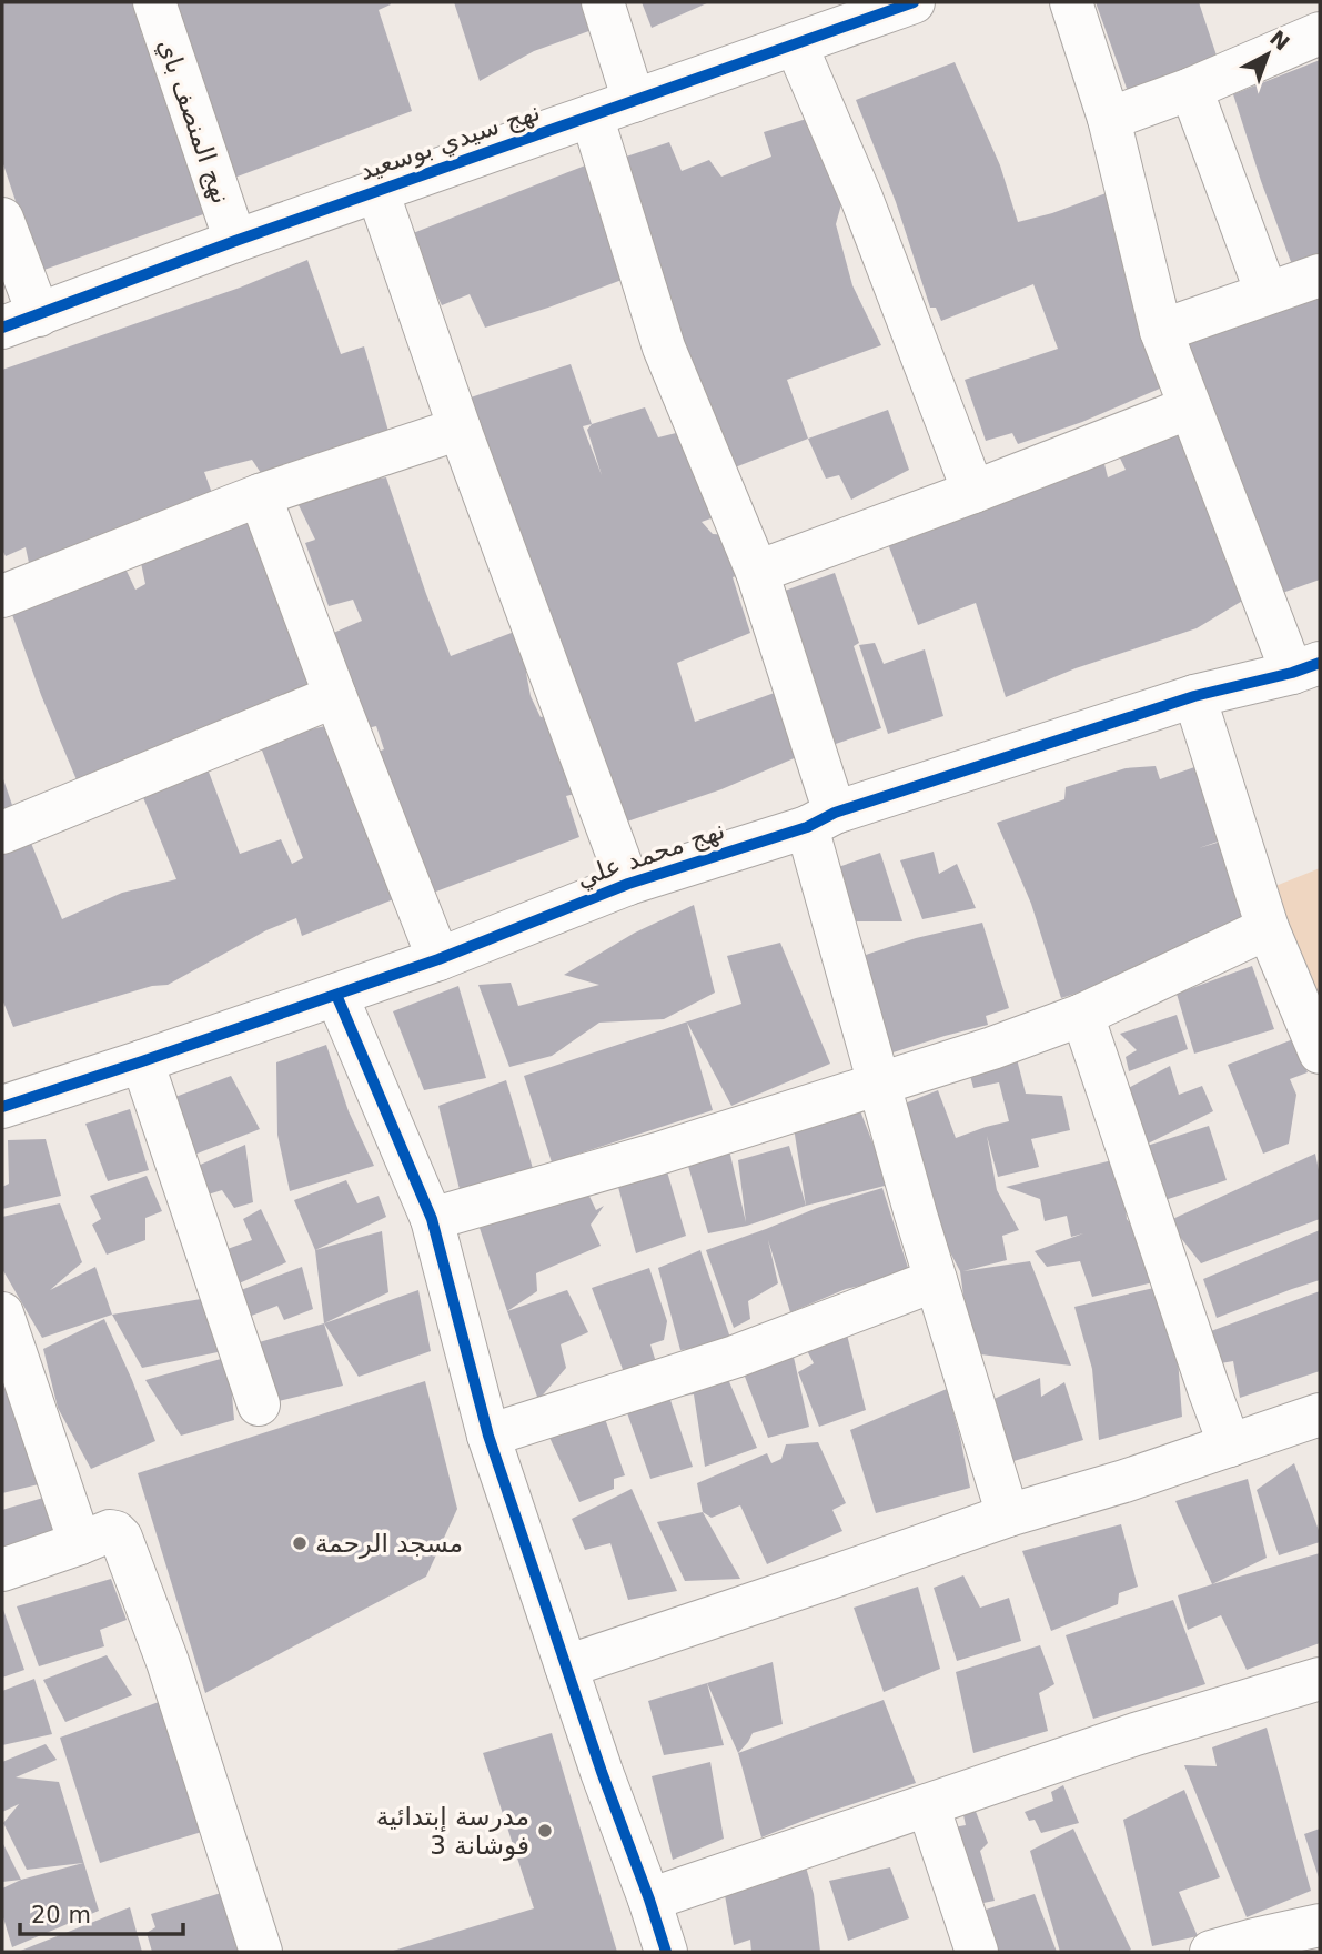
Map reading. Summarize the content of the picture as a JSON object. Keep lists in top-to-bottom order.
{
  "streets": {
    "street": ["نهج المنصف باي", "نهج سيدي بوسعيد", "نهج محمد علي"]
  },
  "crossings": [
    ["نهج المنصف باي", "نهج سيدي بوسعيد"]
  ],
  "places": ["مسجد الرحمة", "مدرسة إبتدائية فوشانة 3"],
  "scale_bar": "20 m",
  "north": "top right"
}
